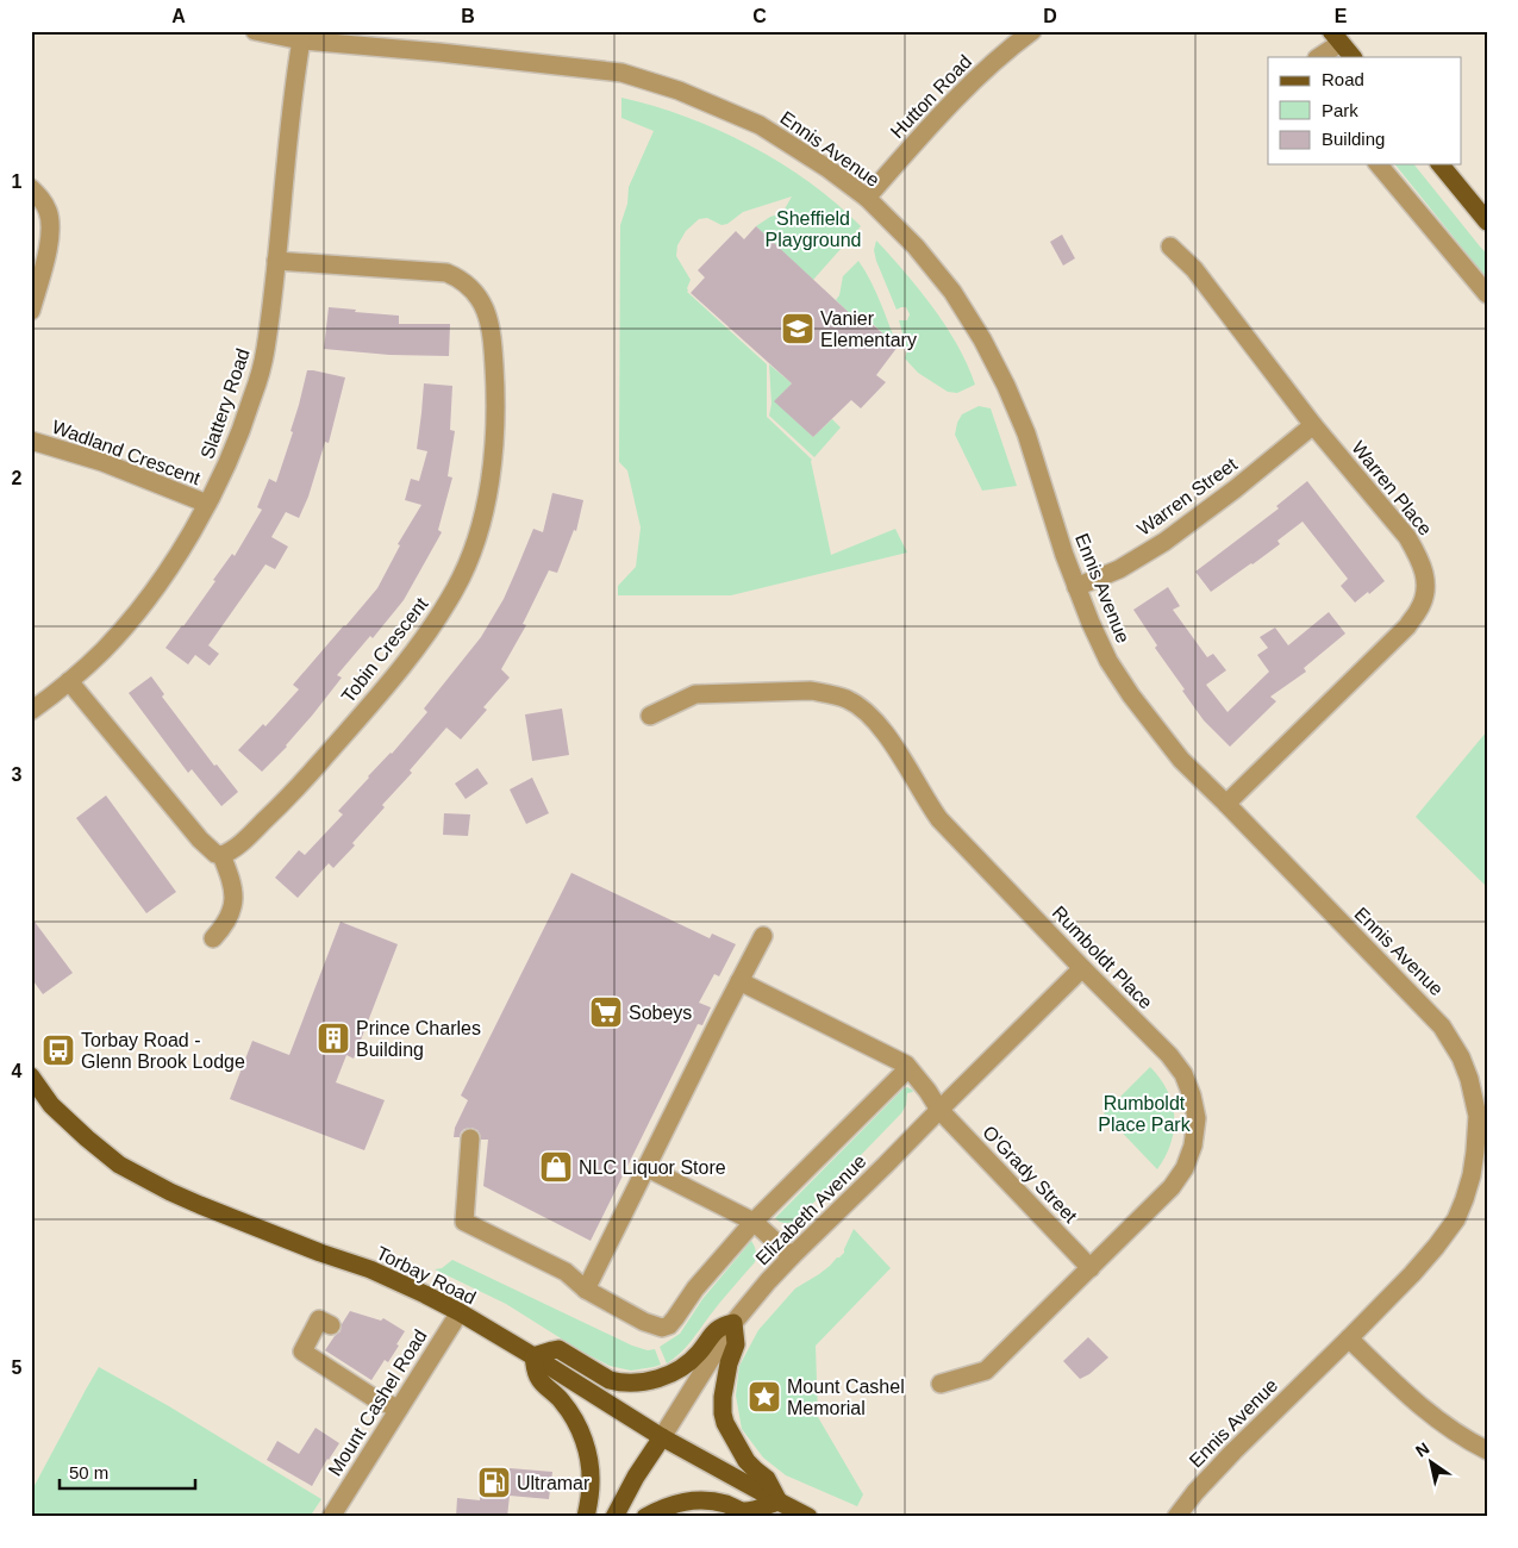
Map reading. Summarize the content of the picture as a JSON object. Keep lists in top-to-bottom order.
{
  "streets": {
    "main road": ["Elizabeth Avenue", "Torbay Road"],
    "street": [
      "Hutton Road",
      "Ennis Avenue",
      "Slattery Road",
      "Wadland Crescent",
      "Warren Place",
      "Warren Street",
      "Tobin Crescent",
      "Rumboldt Place",
      "O'Grady Street",
      "Mount Cashel Road"
    ]
  },
  "crossings": [
    ["Hutton Road", "Ennis Avenue"],
    ["Ennis Avenue", "Slattery Road"],
    ["Ennis Avenue", "Warren Place"],
    ["Ennis Avenue", "Warren Street"],
    ["Slattery Road", "Wadland Crescent"],
    ["Slattery Road", "Tobin Crescent"],
    ["Warren Place", "Warren Street"],
    ["Rumboldt Place", "O'Grady Street"],
    ["Rumboldt Place", "Elizabeth Avenue"],
    ["O'Grady Street", "Elizabeth Avenue"],
    ["Elizabeth Avenue", "Torbay Road"],
    ["Torbay Road", "Mount Cashel Road"]
  ],
  "parks": ["Sheffield Playground", "Rumboldt Place Park"],
  "places": {
    "school or university": ["Vanier Elementary"],
    "supermarket": ["Sobeys"],
    "building": ["Prince Charles Building"],
    "bus stop": ["Torbay Road - Glenn Brook Lodge"],
    "shop": ["NLC Liquor Store"],
    "place": ["Mount Cashel Memorial"],
    "fuel station": ["Ultramar"]
  },
  "legend": ["Road", "Park", "Building"],
  "scale_bar": "50 m",
  "north": "top left",
  "grid": {
    "columns": [
      "A",
      "B",
      "C",
      "D",
      "E"
    ],
    "rows": [
      "1",
      "2",
      "3",
      "4",
      "5"
    ]
  }
}
